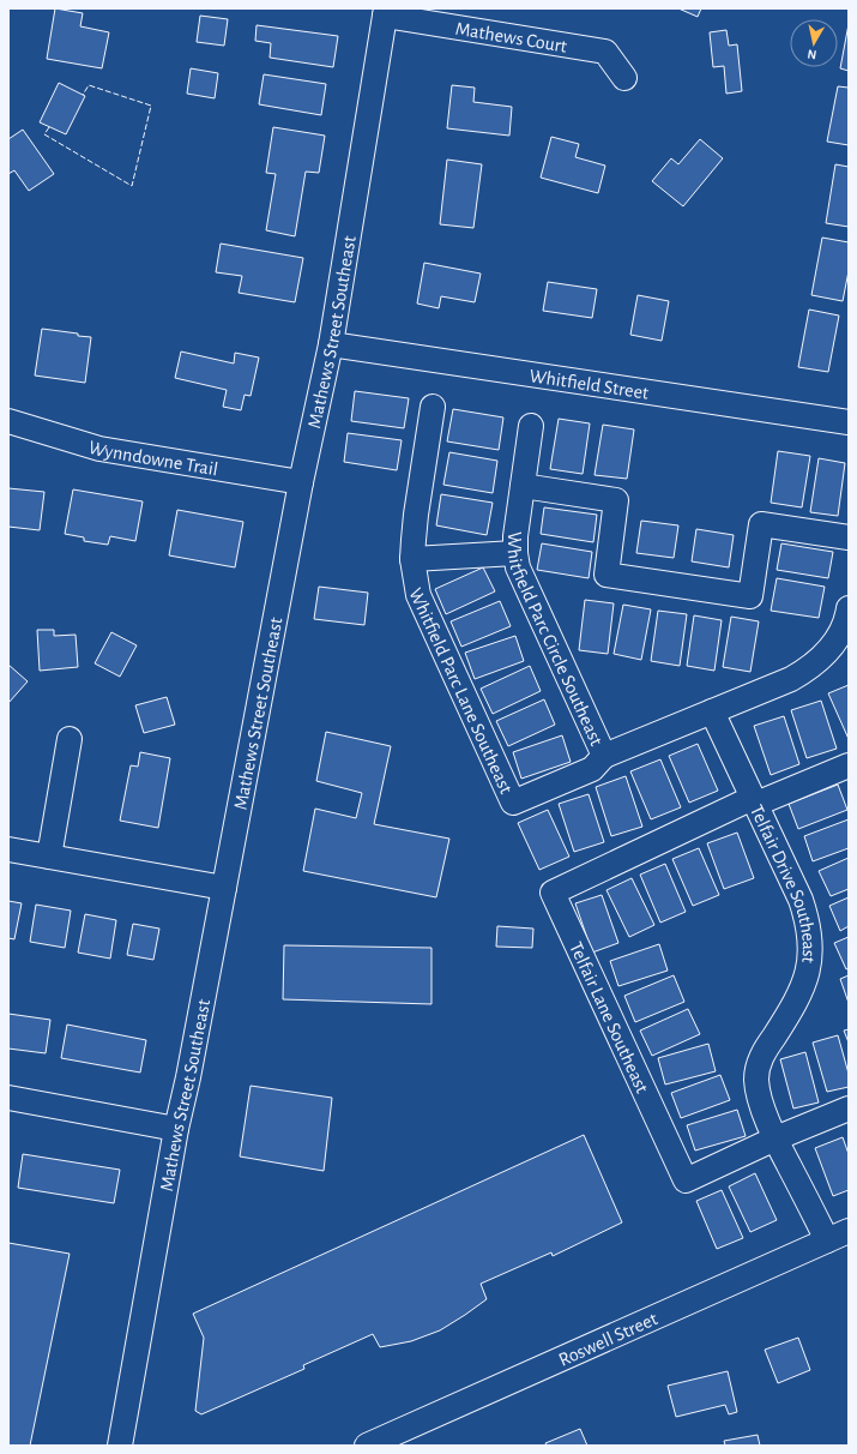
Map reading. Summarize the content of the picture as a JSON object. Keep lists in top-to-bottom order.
{
  "streets": {
    "street": [
      "Mathews Court",
      "Mathews Street Southeast",
      "Whitfield Street",
      "Wynndowne Trail",
      "Whitfield Parc Circle Southeast",
      "Whitfield Parc Lane Southeast",
      "Telfair Drive Southeast",
      "Telfair Lane Southeast",
      "Roswell Street"
    ]
  },
  "crossings": [
    ["Mathews Court", "Mathews Street Southeast"],
    ["Mathews Street Southeast", "Whitfield Street"],
    ["Mathews Street Southeast", "Wynndowne Trail"],
    ["Whitfield Parc Circle Southeast", "Whitfield Parc Lane Southeast"],
    ["Whitfield Parc Circle Southeast", "Telfair Drive Southeast"],
    ["Telfair Drive Southeast", "Telfair Lane Southeast"],
    ["Telfair Drive Southeast", "Roswell Street"]
  ],
  "north": "bottom"
}
